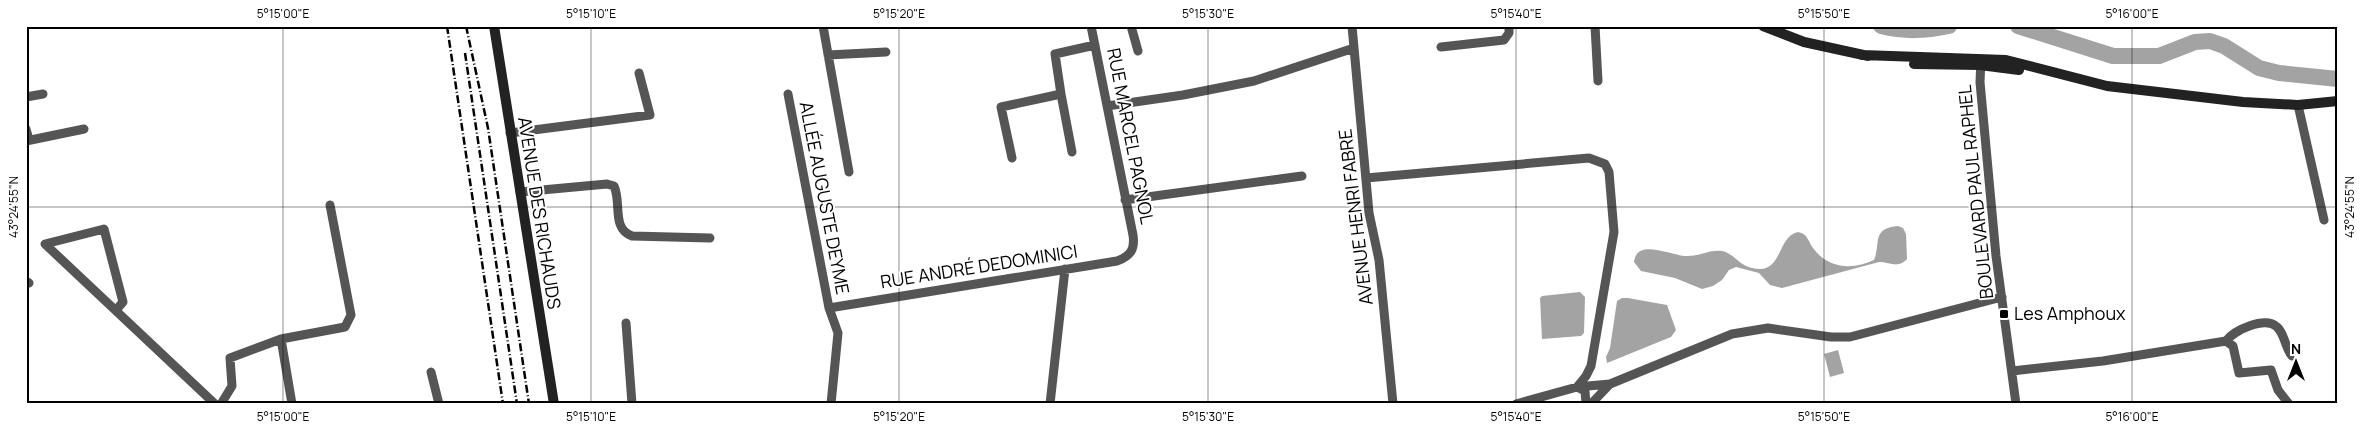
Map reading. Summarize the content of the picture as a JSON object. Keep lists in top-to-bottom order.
{
  "streets": {
    "street": [
      "RUE MARCEL PAGNOL",
      "BOULEVARD PAUL RAPHEL",
      "ALLÉE AUGUSTE DEYME",
      "AVENUE DES RICHAUDS",
      "AVENUE HENRI FABRE",
      "RUE ANDRÉ DEDOMINICI"
    ]
  },
  "crossings": [
    ["RUE MARCEL PAGNOL", "RUE ANDRÉ DEDOMINICI"],
    ["ALLÉE AUGUSTE DEYME", "RUE ANDRÉ DEDOMINICI"]
  ],
  "places": {
    "transit": ["Les Amphoux"]
  },
  "north": "top",
  "coordinates": [
    "5°15'00\"E",
    "5°15'10\"E",
    "5°15'20\"E",
    "5°15'30\"E",
    "5°15'40\"E",
    "5°15'50\"E",
    "5°16'00\"E",
    "43°24'55\"N"
  ]
}
